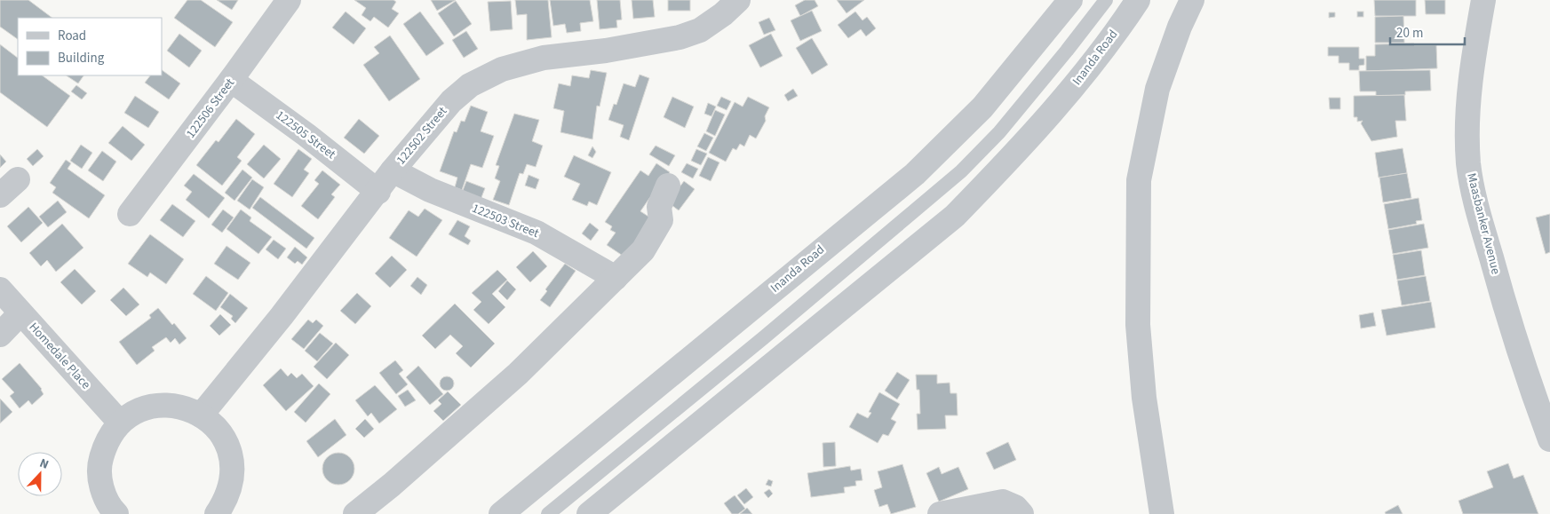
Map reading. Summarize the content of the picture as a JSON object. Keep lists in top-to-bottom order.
{
  "streets": {
    "street": [
      "Inanda Road",
      "122506 Street",
      "122505 Street",
      "122502 Street",
      "122503 Street",
      "Maasbanker Avenue",
      "Homedale Place"
    ]
  },
  "crossings": [
    ["122506 Street", "122505 Street"],
    ["122505 Street", "122502 Street"],
    ["122502 Street", "122503 Street"]
  ],
  "legend": ["Road", "Building"],
  "scale_bar": "20 m",
  "north": "top"
}
